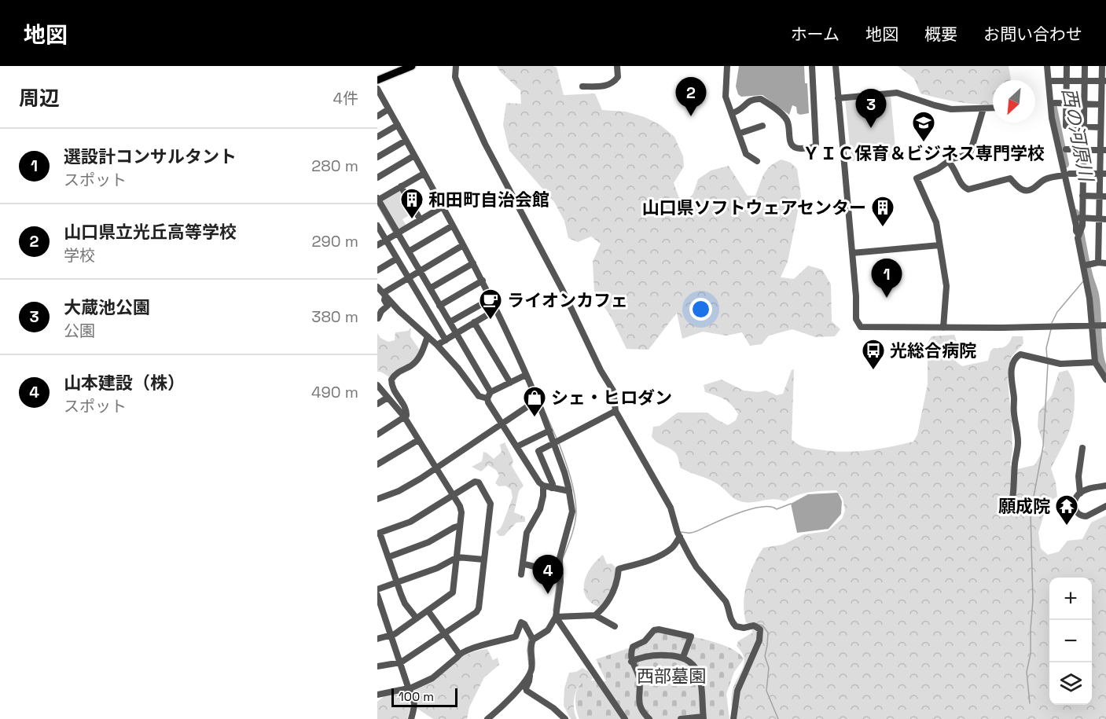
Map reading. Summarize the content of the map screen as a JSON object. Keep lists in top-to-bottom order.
{
  "water": ["西の河原川"],
  "parks": ["西部墓園"],
  "places": {
    "school or university": ["ＹＩＣ保育＆ビジネス専門学校"],
    "building": ["和田町自治会館", "山口県ソフトウェアセンター"],
    "cafe": ["ライオンカフェ"],
    "bus stop": ["光総合病院"],
    "shop": ["シェ・ヒロダン"],
    "temple": ["願成院"]
  },
  "scale_bar": "100 m",
  "north": "bottom left",
  "page": {
    "header": "地図",
    "nav": [
      "ホーム",
      "地図",
      "概要",
      "お問い合わせ"
    ],
    "heading": ["周辺", "4件"],
    "pins": [
      "2",
      "3",
      "1",
      "4"
    ],
    "list": [
      {
        "mark": "1",
        "name": "選設計コンサルタント",
        "note": "スポット",
        "value": "280 m"
      },
      {
        "mark": "2",
        "name": "山口県立光丘高等学校",
        "note": "学校",
        "value": "290 m"
      },
      {
        "mark": "3",
        "name": "大蔵池公園",
        "note": "公園",
        "value": "380 m"
      },
      {
        "mark": "4",
        "name": "山本建設（株）",
        "note": "スポット",
        "value": "490 m"
      }
    ],
    "map_buttons": ["+", "−"],
    "scale": "100 m"
  }
}
